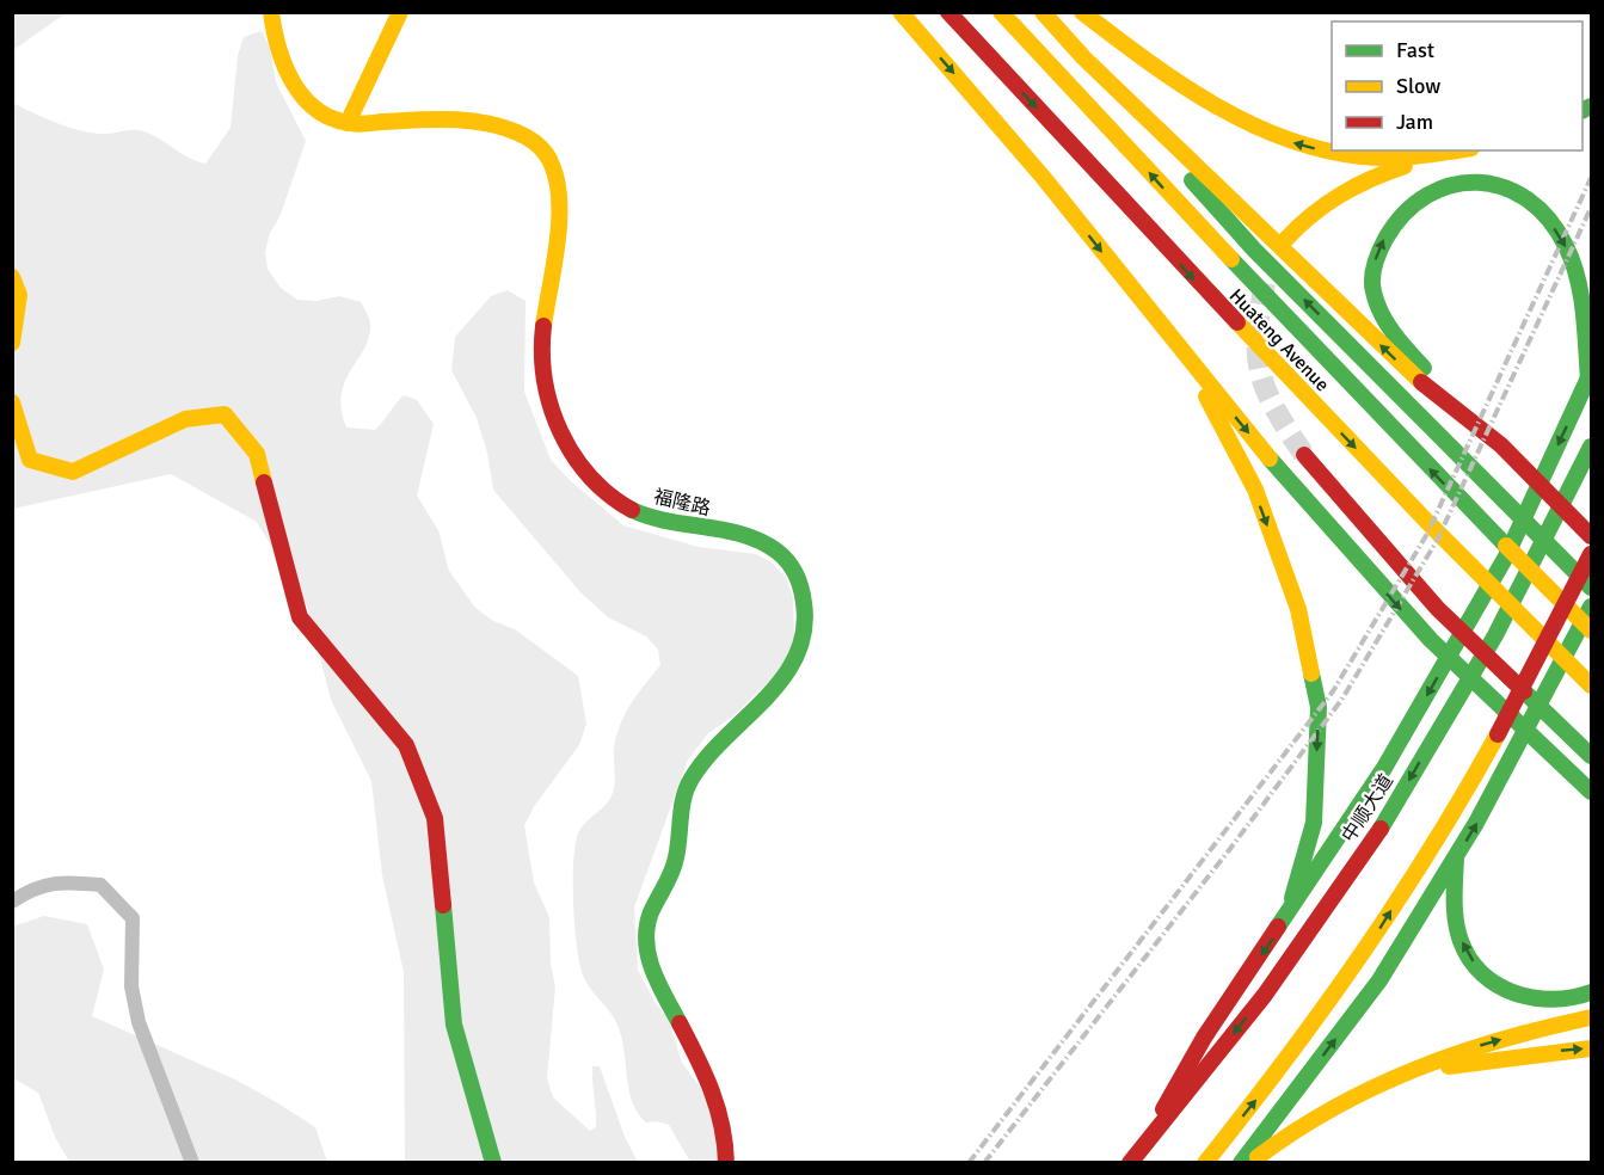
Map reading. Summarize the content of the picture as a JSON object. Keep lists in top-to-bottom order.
{
  "streets": {
    "main road": ["Huateng Avenue", "福隆路", "中顺大道"]
  },
  "legend": ["Fast", "Slow", "Jam"]
}
